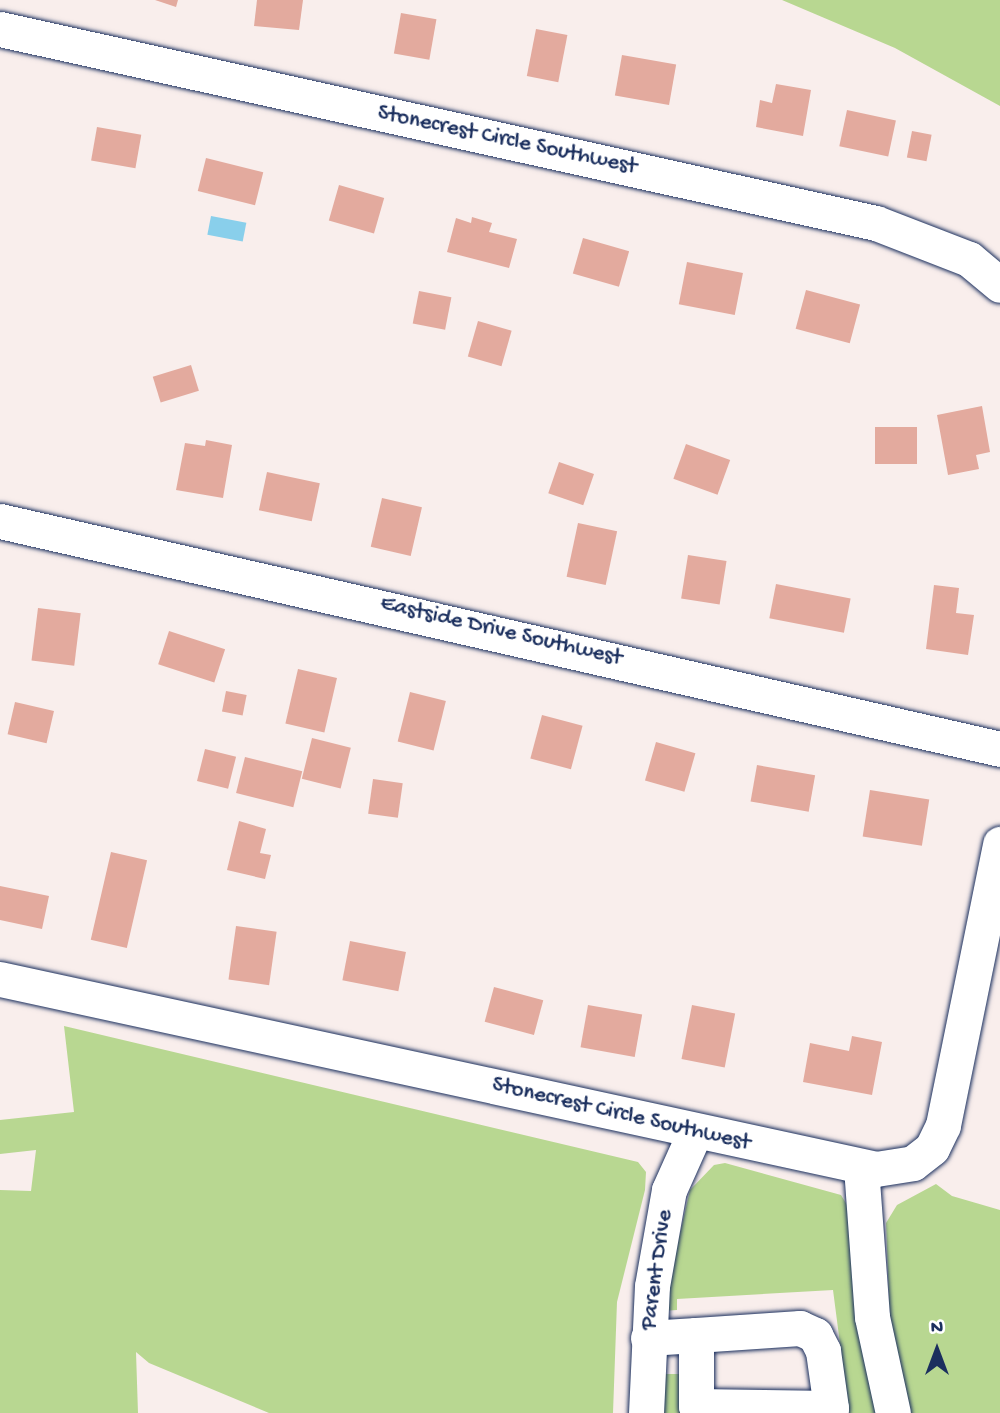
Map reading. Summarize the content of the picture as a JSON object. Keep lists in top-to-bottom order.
{
  "streets": {
    "street": ["Stonecrest Circle Southwest", "Eastside Drive Southwest", "Parent Drive"]
  },
  "crossings": [
    ["Stonecrest Circle Southwest", "Parent Drive"]
  ],
  "north": "top"
}
